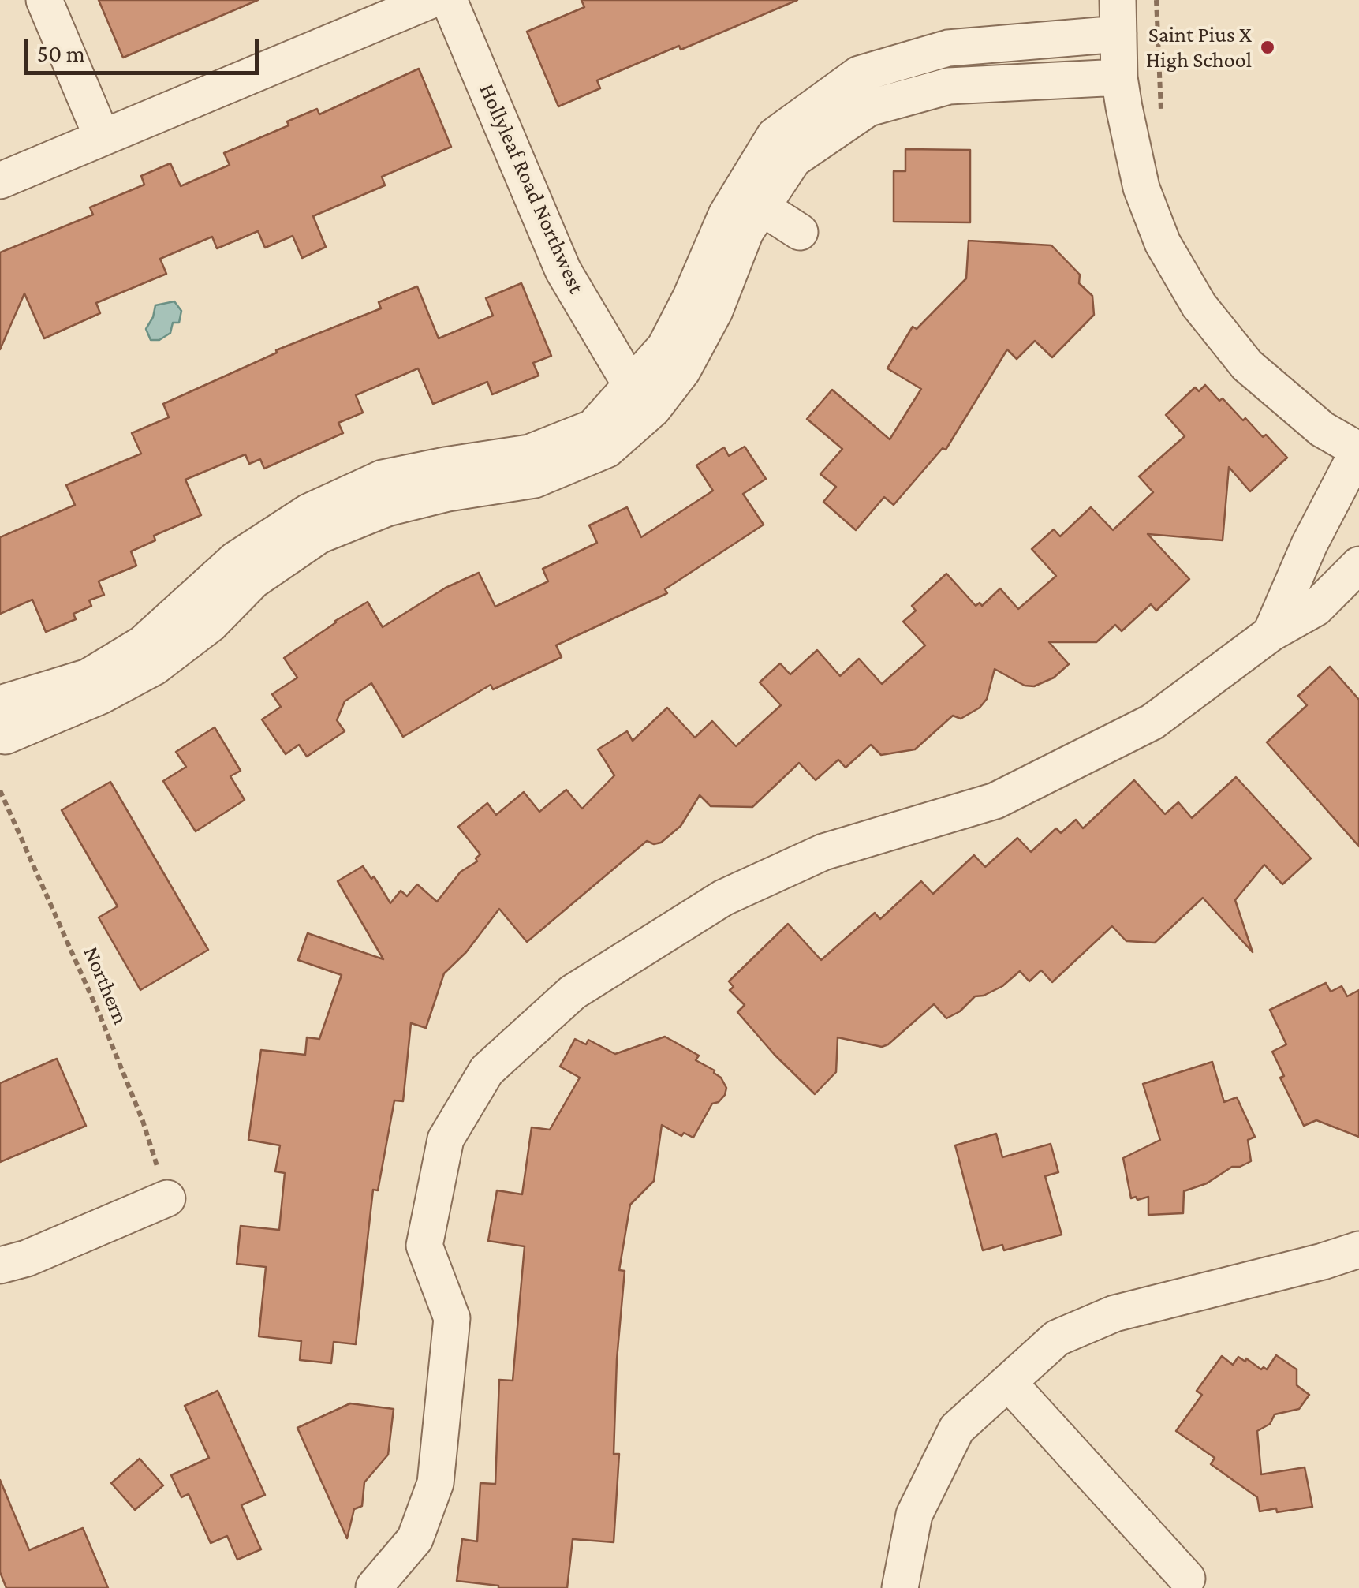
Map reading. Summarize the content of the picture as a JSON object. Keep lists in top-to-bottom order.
{
  "streets": {
    "street": ["Hollyleaf Road Northwest"],
    "path": ["Northern"]
  },
  "places": ["Saint Pius X High School"],
  "scale_bar": "50 m"
}
